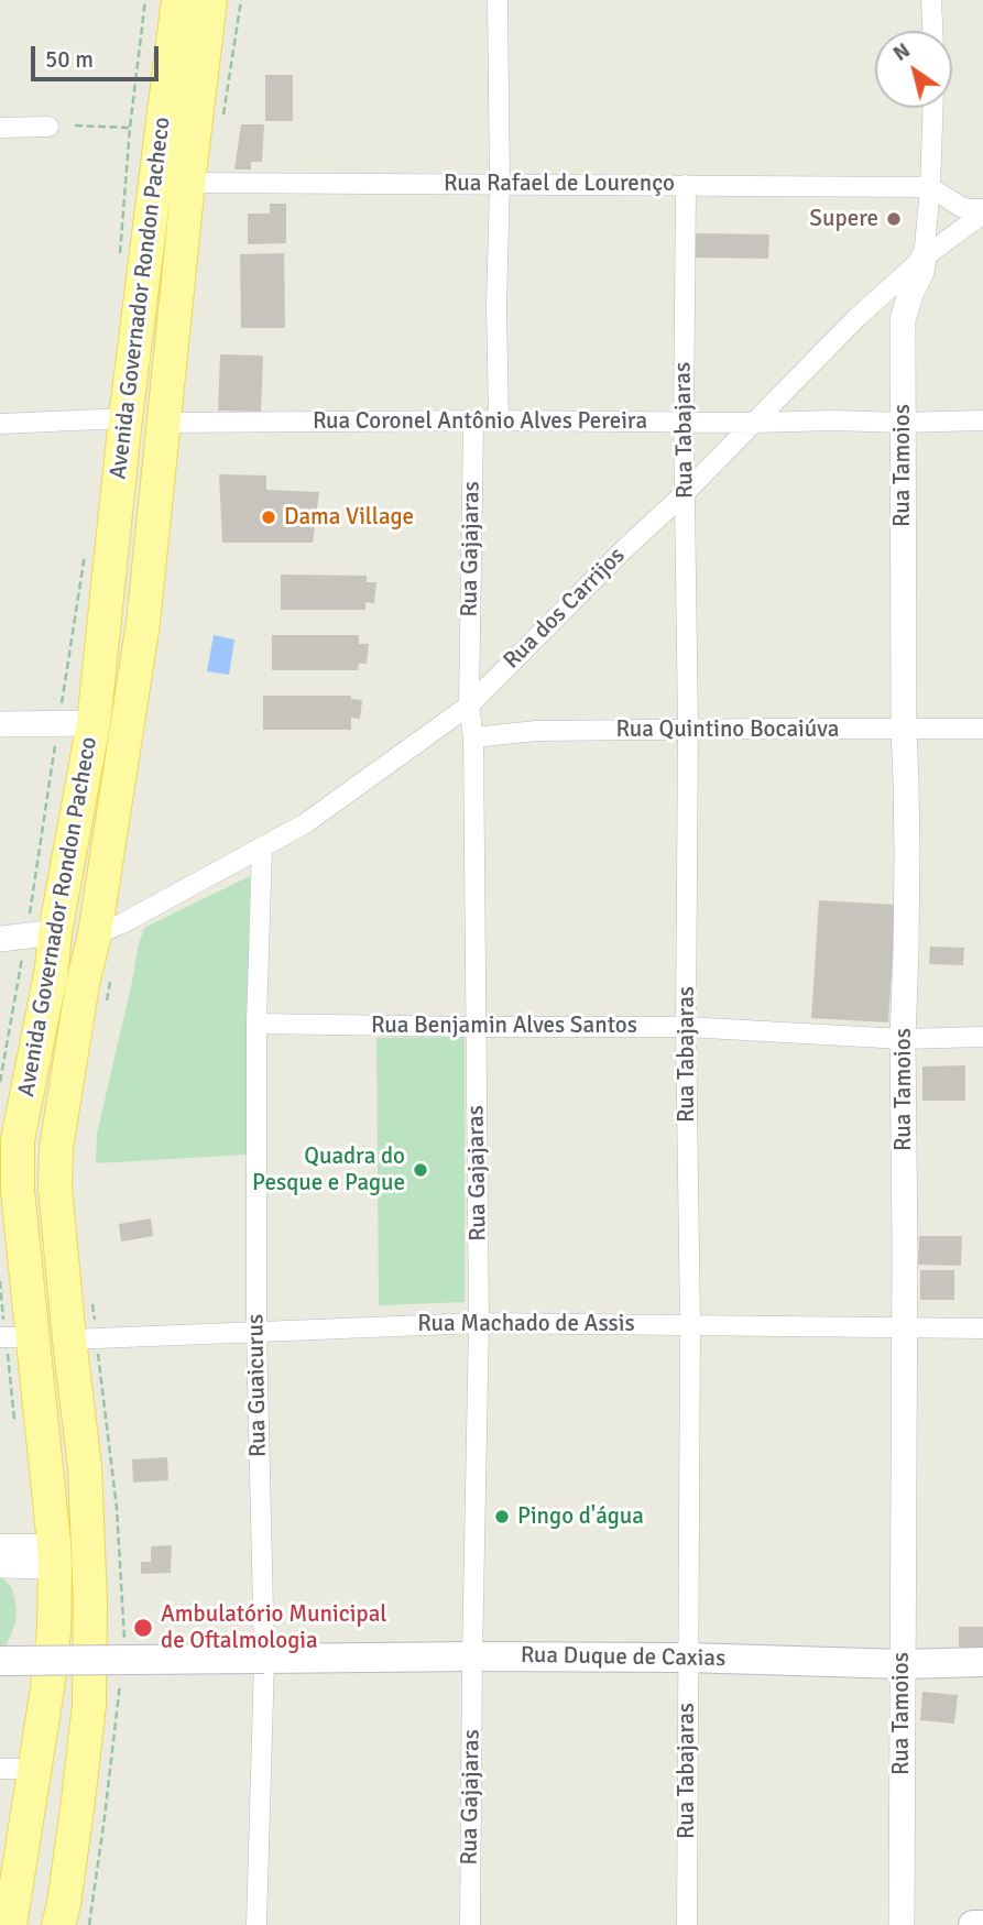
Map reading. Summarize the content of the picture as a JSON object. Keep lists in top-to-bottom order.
{
  "streets": {
    "main road": ["Avenida Governador Rondon Pacheco", "Rua Duque de Caxias"],
    "street": [
      "Rua Rafael de Lourenço",
      "Rua Coronel Antônio Alves Pereira",
      "Rua Tabajaras",
      "Rua Tamoios",
      "Rua Gajajaras",
      "Rua dos Carrijos",
      "Rua Quintino Bocaiúva",
      "Rua Benjamin Alves Santos",
      "Rua Machado de Assis",
      "Rua Guaicurus"
    ]
  },
  "crossings": [
    ["Rua Rafael de Lourenço", "Avenida Governador Rondon Pacheco"],
    ["Rua Rafael de Lourenço", "Rua Tabajaras"],
    ["Avenida Governador Rondon Pacheco", "Rua Coronel Antônio Alves Pereira"],
    ["Avenida Governador Rondon Pacheco", "Rua dos Carrijos"],
    ["Avenida Governador Rondon Pacheco", "Rua Machado de Assis"],
    ["Rua Coronel Antônio Alves Pereira", "Rua Tabajaras"],
    ["Rua Coronel Antônio Alves Pereira", "Rua Tamoios"],
    ["Rua Coronel Antônio Alves Pereira", "Rua Gajajaras"],
    ["Rua Coronel Antônio Alves Pereira", "Rua dos Carrijos"],
    ["Rua Tabajaras", "Rua dos Carrijos"],
    ["Rua Tabajaras", "Rua Quintino Bocaiúva"],
    ["Rua Tabajaras", "Rua Benjamin Alves Santos"],
    ["Rua Tabajaras", "Rua Machado de Assis"],
    ["Rua Tabajaras", "Rua Duque de Caxias"],
    ["Rua Tamoios", "Rua dos Carrijos"],
    ["Rua Tamoios", "Rua Quintino Bocaiúva"],
    ["Rua Tamoios", "Rua Benjamin Alves Santos"],
    ["Rua Tamoios", "Rua Machado de Assis"],
    ["Rua Tamoios", "Rua Duque de Caxias"],
    ["Rua Gajajaras", "Rua dos Carrijos"],
    ["Rua Gajajaras", "Rua Quintino Bocaiúva"],
    ["Rua Gajajaras", "Rua Benjamin Alves Santos"],
    ["Rua Gajajaras", "Rua Machado de Assis"],
    ["Rua Gajajaras", "Rua Duque de Caxias"],
    ["Rua dos Carrijos", "Rua Guaicurus"],
    ["Rua Benjamin Alves Santos", "Rua Guaicurus"],
    ["Rua Machado de Assis", "Rua Guaicurus"],
    ["Rua Guaicurus", "Rua Duque de Caxias"]
  ],
  "places": [
    "Supere",
    "Dama Village",
    "Quadra do Pesque e Pague",
    "Pingo d'água",
    "Ambulatório Municipal de Oftalmologia"
  ],
  "scale_bar": "50 m",
  "north": "top left"
}
